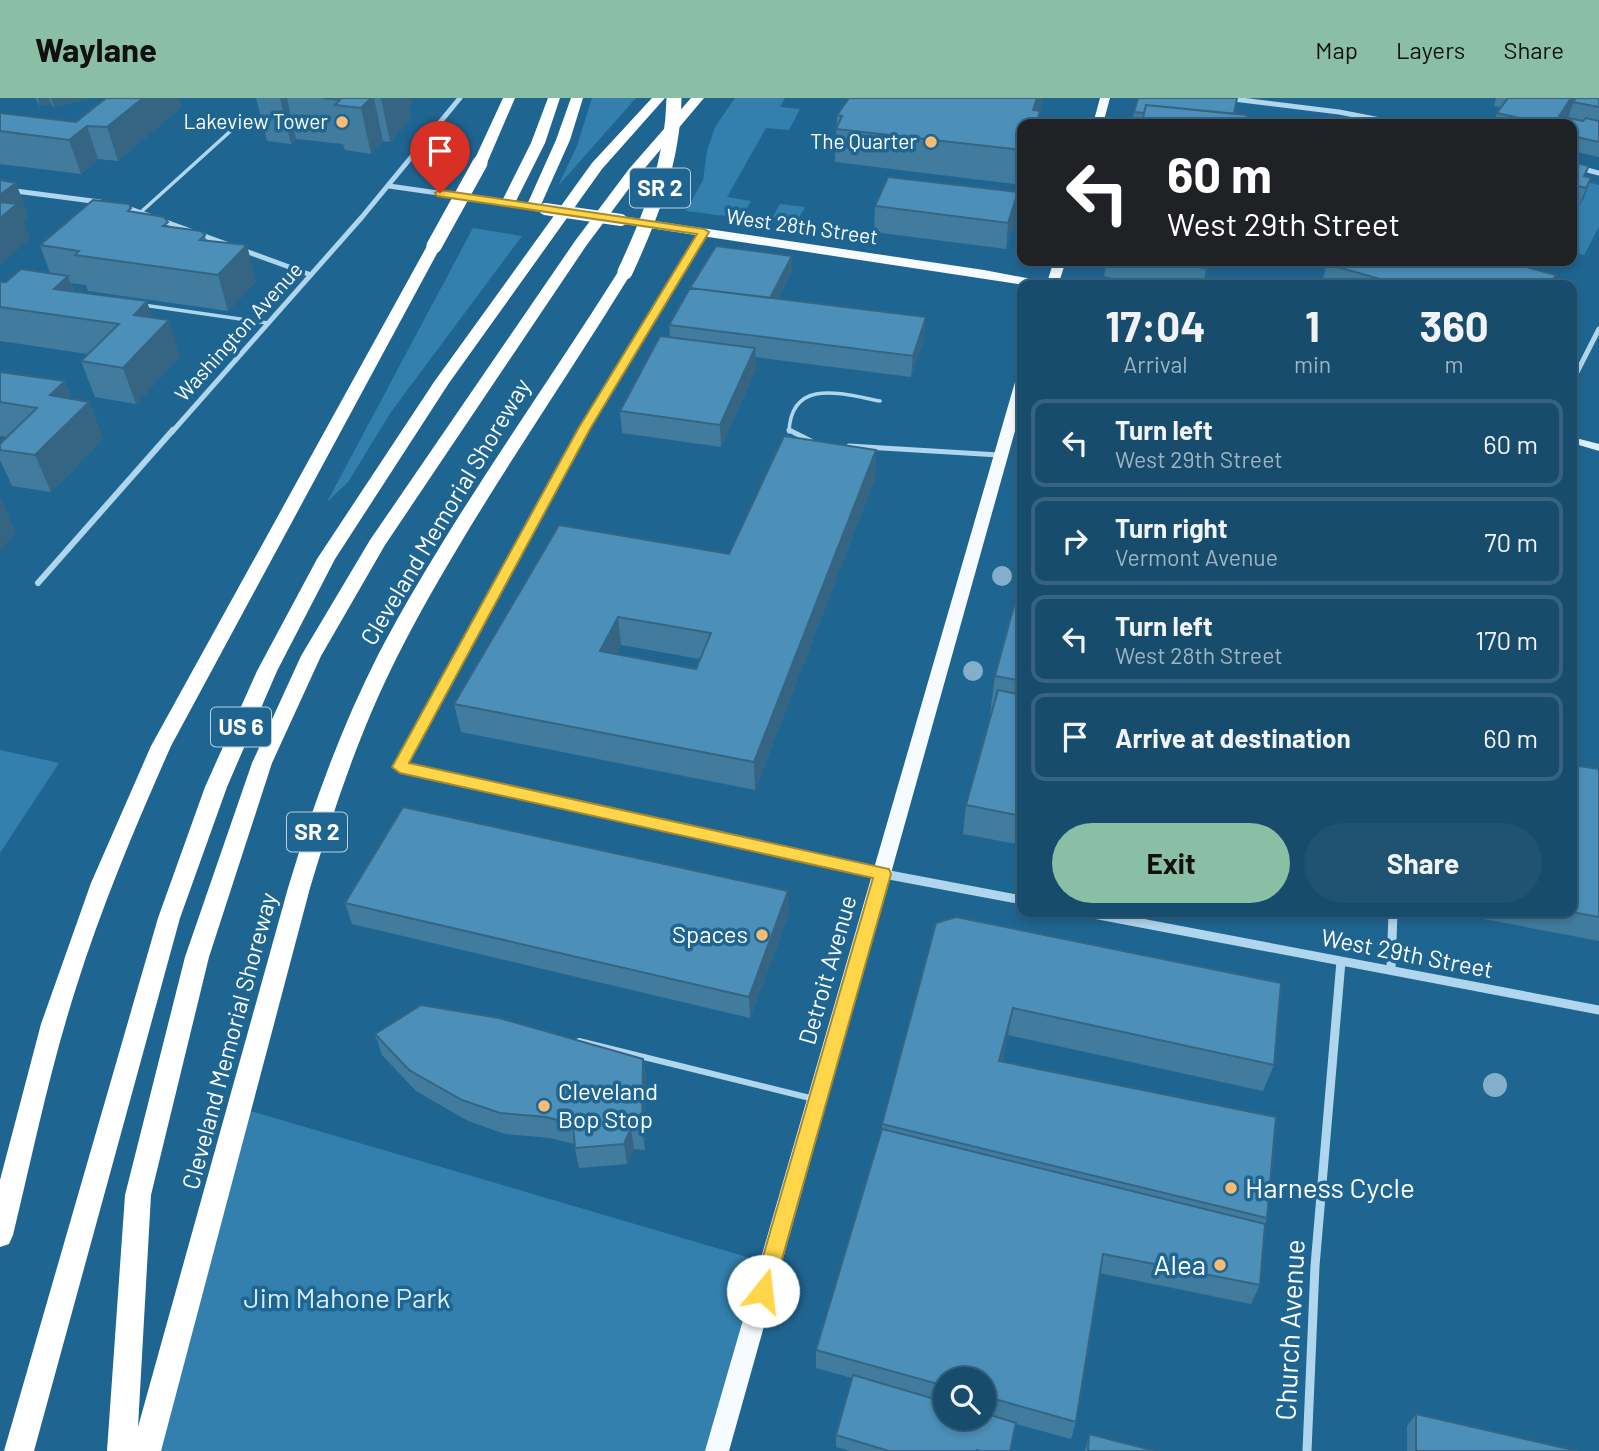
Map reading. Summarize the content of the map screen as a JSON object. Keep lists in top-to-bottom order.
{
  "streets": {
    "highway": ["SR 2", "Cleveland Memorial Shoreway", "US 6"],
    "main road": ["West 28th Street", "Detroit Avenue"],
    "street": ["Washington Avenue", "West 29th Street", "Church Avenue"]
  },
  "crossings": [
    ["West 28th Street", "Washington Avenue"],
    ["West 29th Street", "Church Avenue"]
  ],
  "parks": ["Jim Mahone Park"],
  "places": [
    "Lakeview Tower",
    "The Quarter",
    "Spaces",
    "Cleveland Bop Stop",
    "Harness Cycle",
    "Alea"
  ],
  "page": {
    "header": "Waylane",
    "nav": ["Map", "Layers", "Share"],
    "turn": ["60 m", "West 29th Street"],
    "eta": [
      "17:04",
      "Arrival",
      "1",
      "min",
      "360",
      "m"
    ],
    "list": [
      {
        "name": "Turn left",
        "note": "West 29th Street",
        "value": "60 m"
      },
      {
        "name": "Turn right",
        "note": "Vermont Avenue",
        "value": "70 m"
      },
      {
        "name": "Turn left",
        "note": "West 28th Street",
        "value": "170 m"
      },
      {
        "name": "Arrive at destination",
        "value": "60 m"
      }
    ],
    "buttons": ["Exit", "Share"]
  }
}
